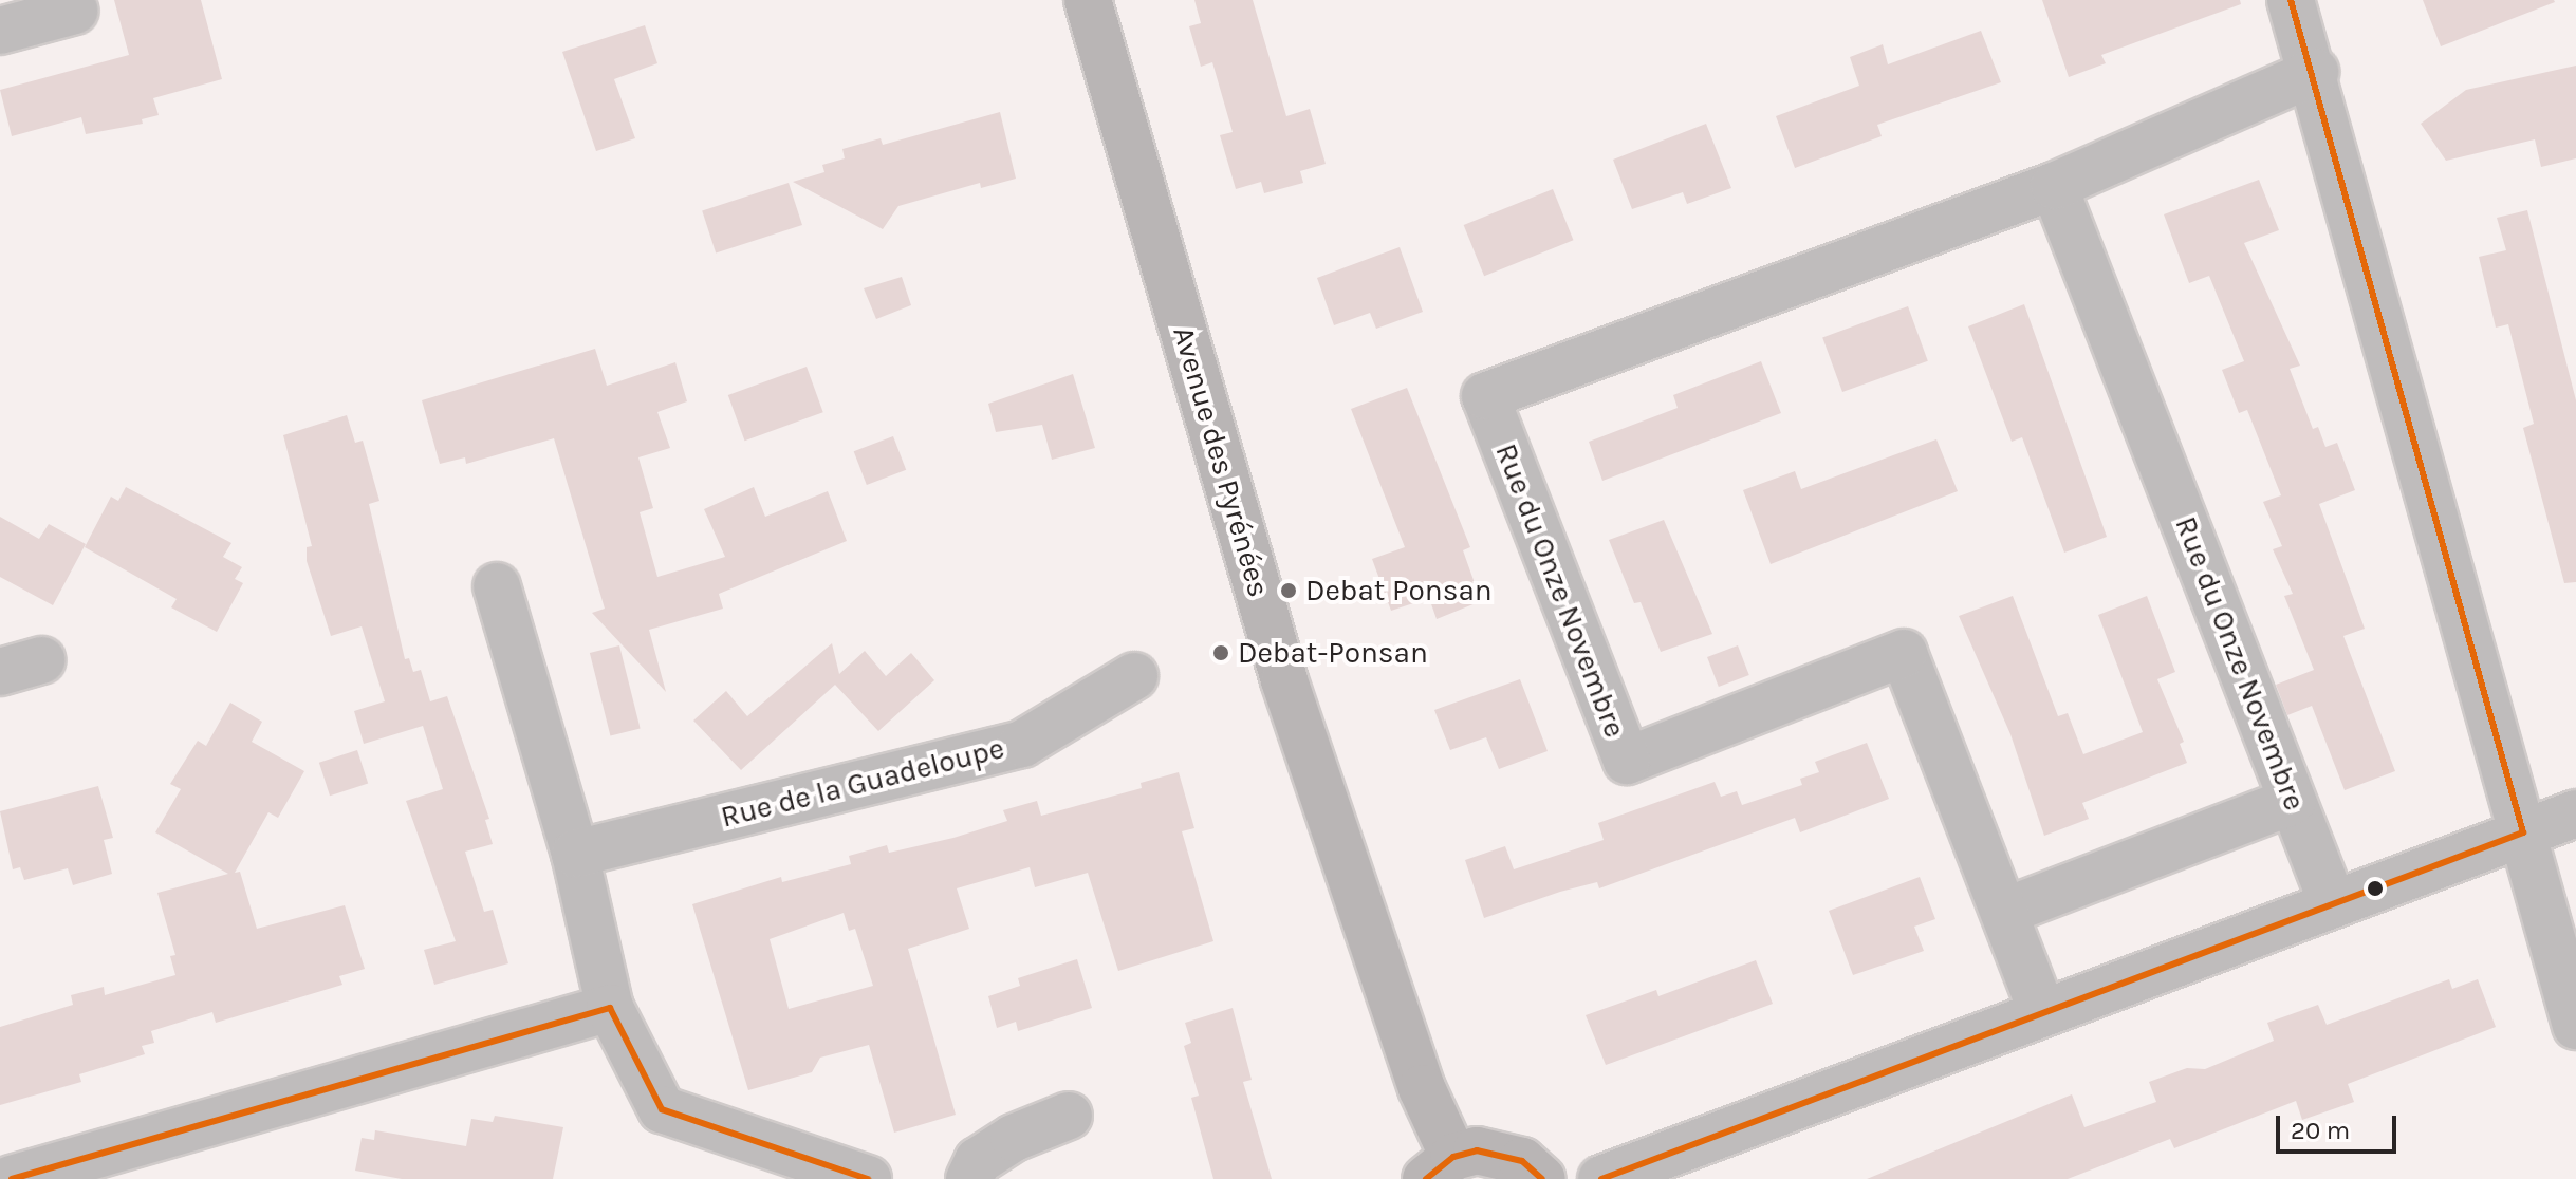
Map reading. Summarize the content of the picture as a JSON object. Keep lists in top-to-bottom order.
{
  "streets": {
    "main road": ["Avenue des Pyrénées"],
    "street": ["Rue du Onze Novembre", "Rue de la Guadeloupe"]
  },
  "places": ["Debat Ponsan", "Debat-Ponsan"],
  "scale_bar": "20 m"
}
